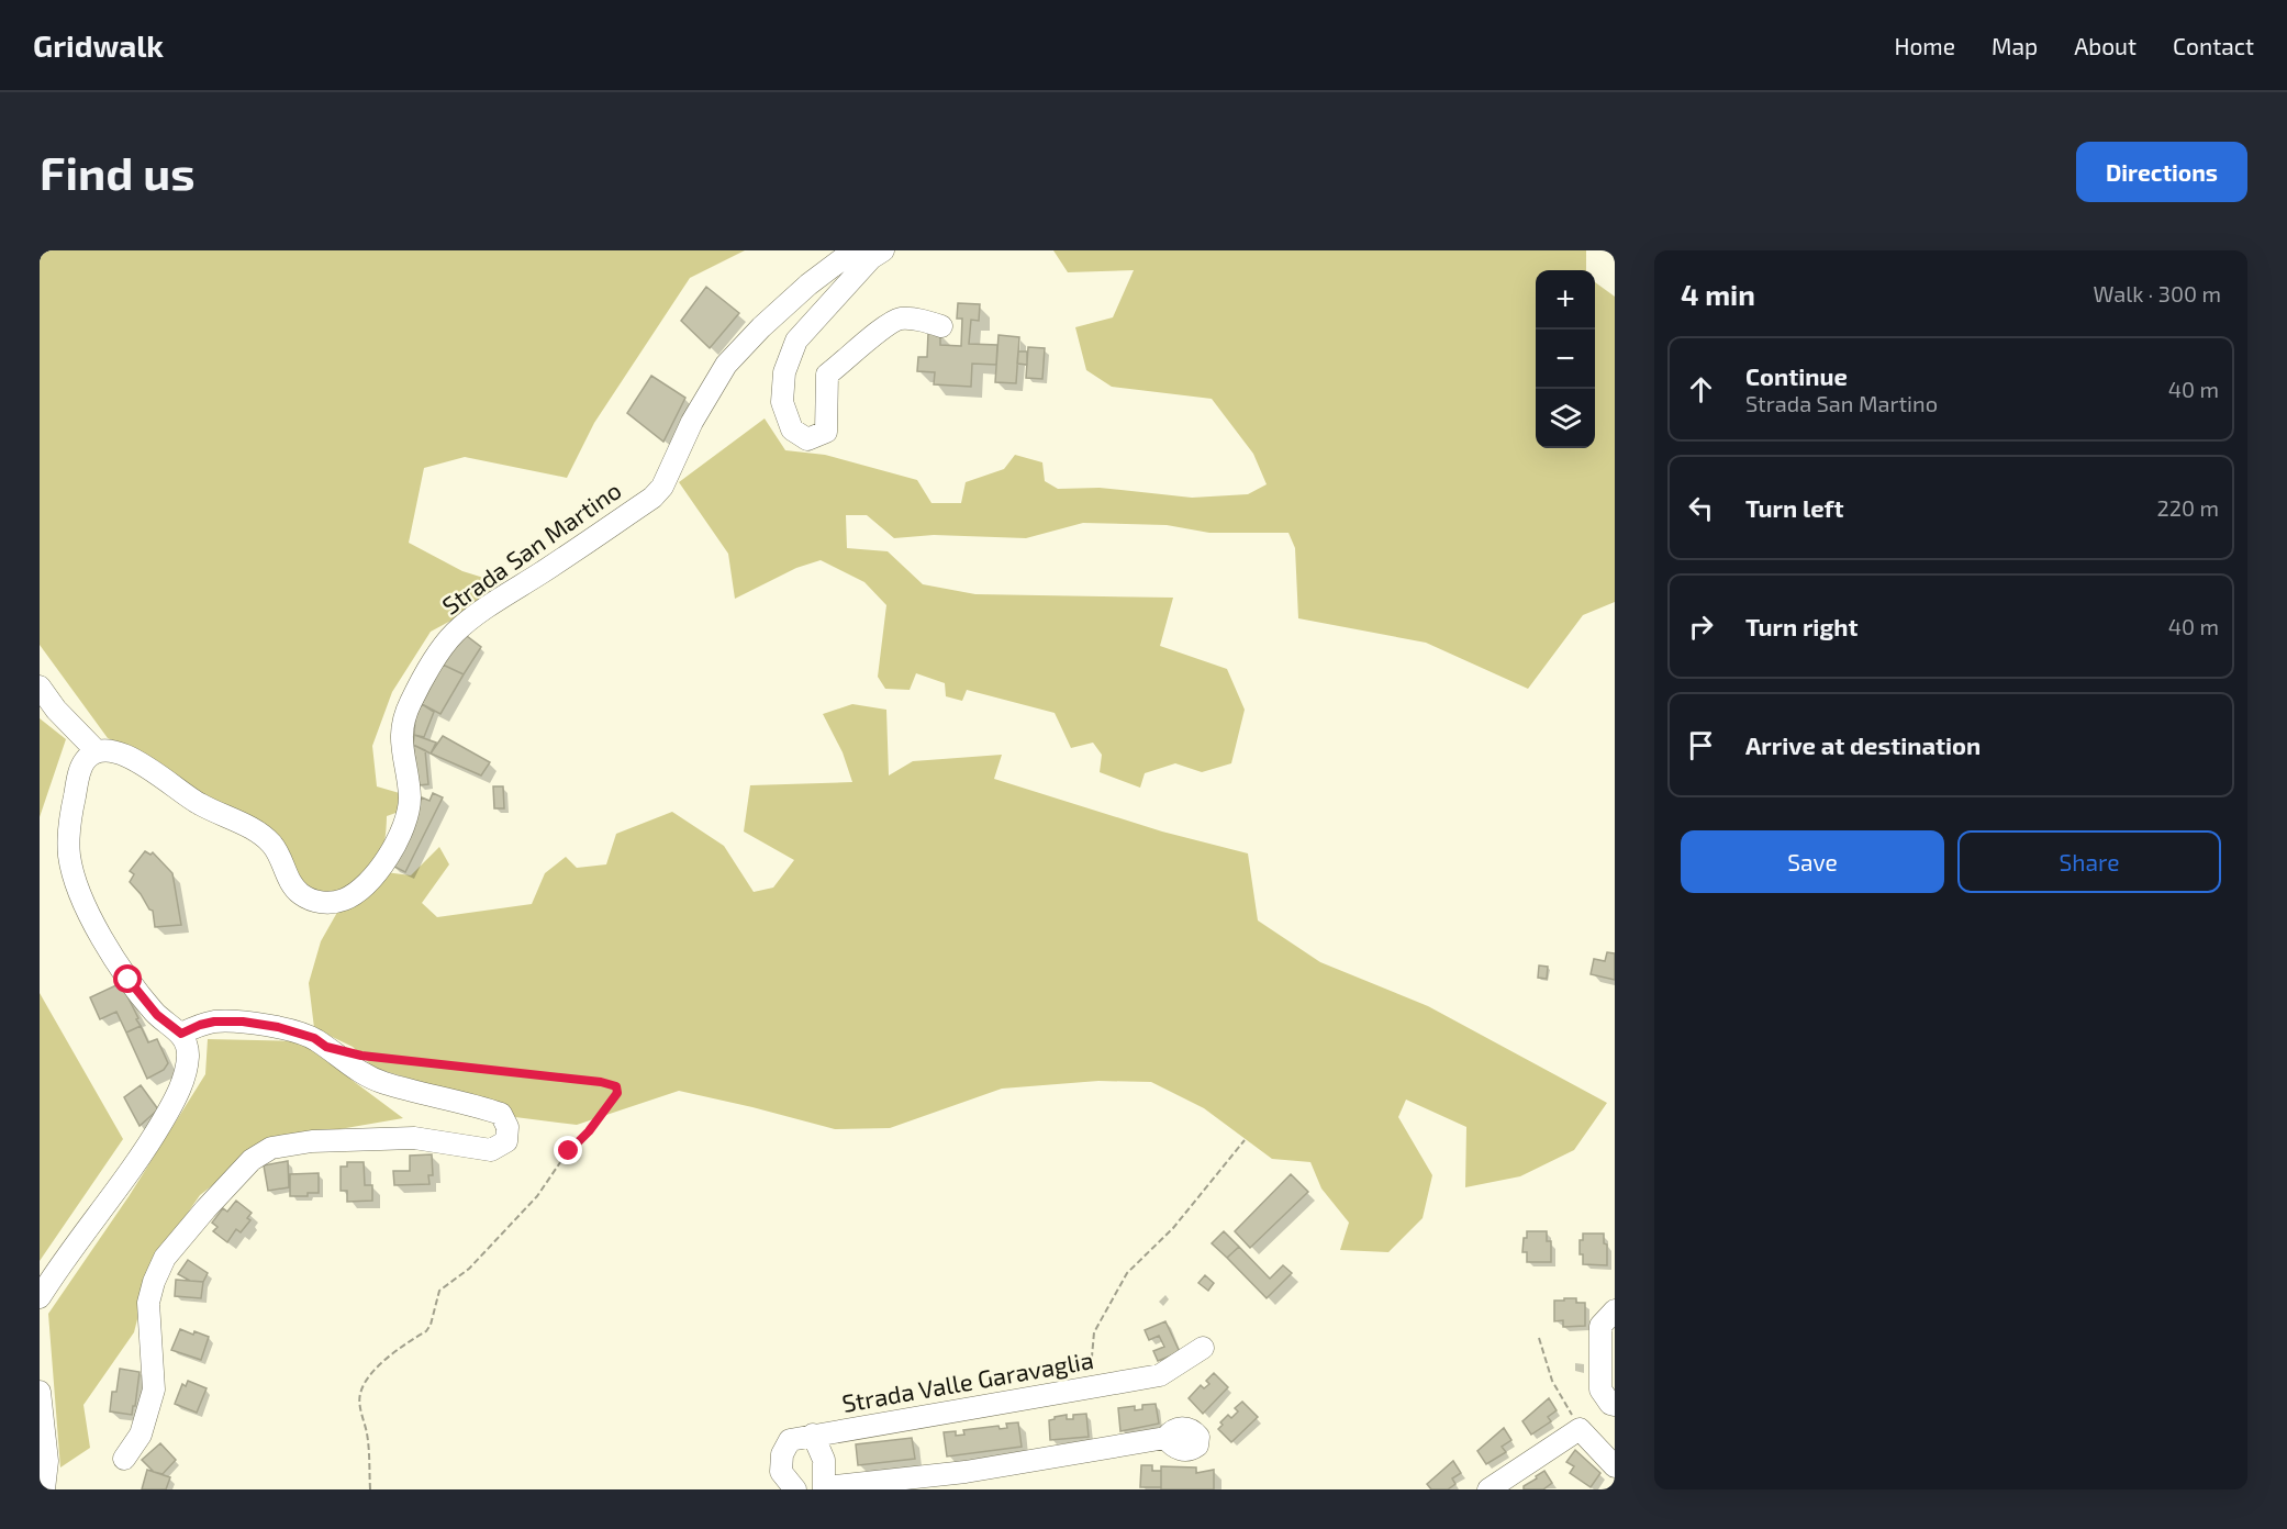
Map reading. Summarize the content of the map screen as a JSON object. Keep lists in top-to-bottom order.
{
  "streets": {
    "street": ["Strada San Martino", "Strada Valle Garavaglia"]
  },
  "page": {
    "header": "Gridwalk",
    "nav": [
      "Home",
      "Map",
      "About",
      "Contact"
    ],
    "buttons": [
      "Directions",
      ["Save", "Share"]
    ],
    "title": "Find us",
    "heading": ["4 min", "Walk · 300 m"],
    "map_buttons": ["+", "−"],
    "list": [
      ["Continue", "Strada San Martino", "40 m"],
      ["Turn left", "220 m"],
      ["Turn right", "40 m"],
      "Arrive at destination"
    ]
  }
}
